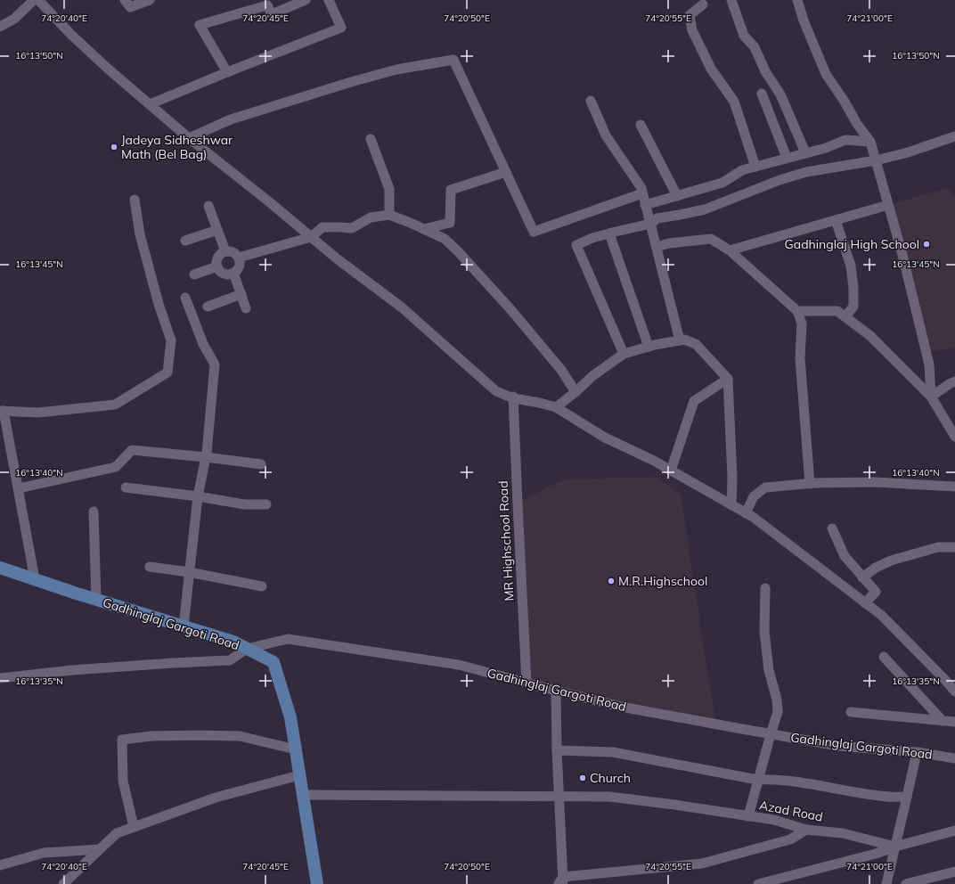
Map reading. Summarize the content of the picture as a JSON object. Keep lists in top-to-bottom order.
{
  "streets": {
    "main road": ["Gadhinglaj Gargoti Road"],
    "street": ["MR Highschool Road", "Azad Road"]
  },
  "crossings": [
    ["MR Highschool Road", "Gadhinglaj Gargoti Road"]
  ],
  "places": [
    "Jadeya Sidheshwar Math (Bel Bag)",
    "Gadhinglaj High School",
    "M.R.Highschool",
    "Church"
  ],
  "coordinates": [
    "74°20'40\"E",
    "74°20'45\"E",
    "74°20'50\"E",
    "74°20'55\"E",
    "74°21'00\"E",
    "16°13'50\"N",
    "16°13'45\"N",
    "16°13'40\"N",
    "16°13'35\"N"
  ]
}
